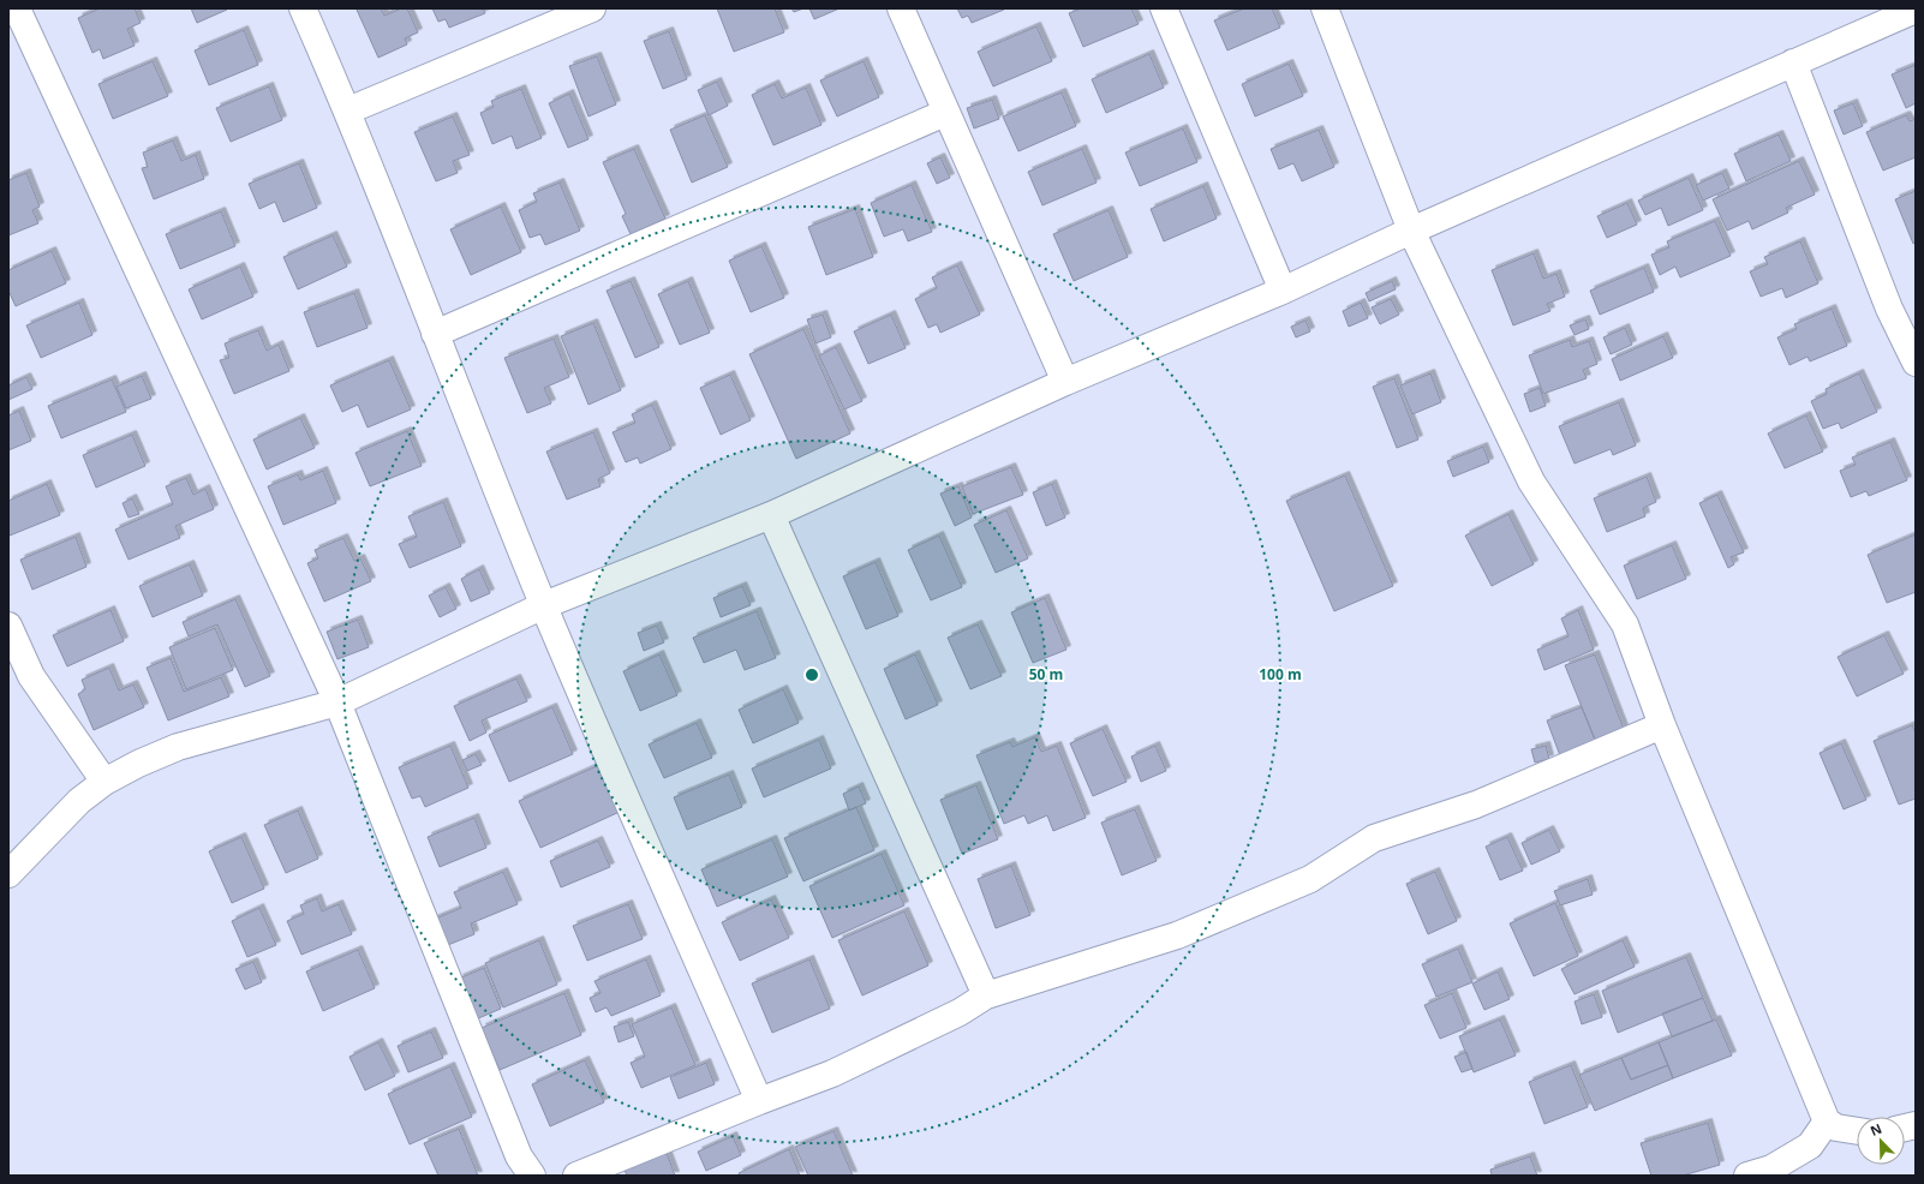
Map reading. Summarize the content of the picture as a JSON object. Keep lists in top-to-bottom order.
{
  "north": "top left",
  "rings": ["50 m", "100 m"]
}
